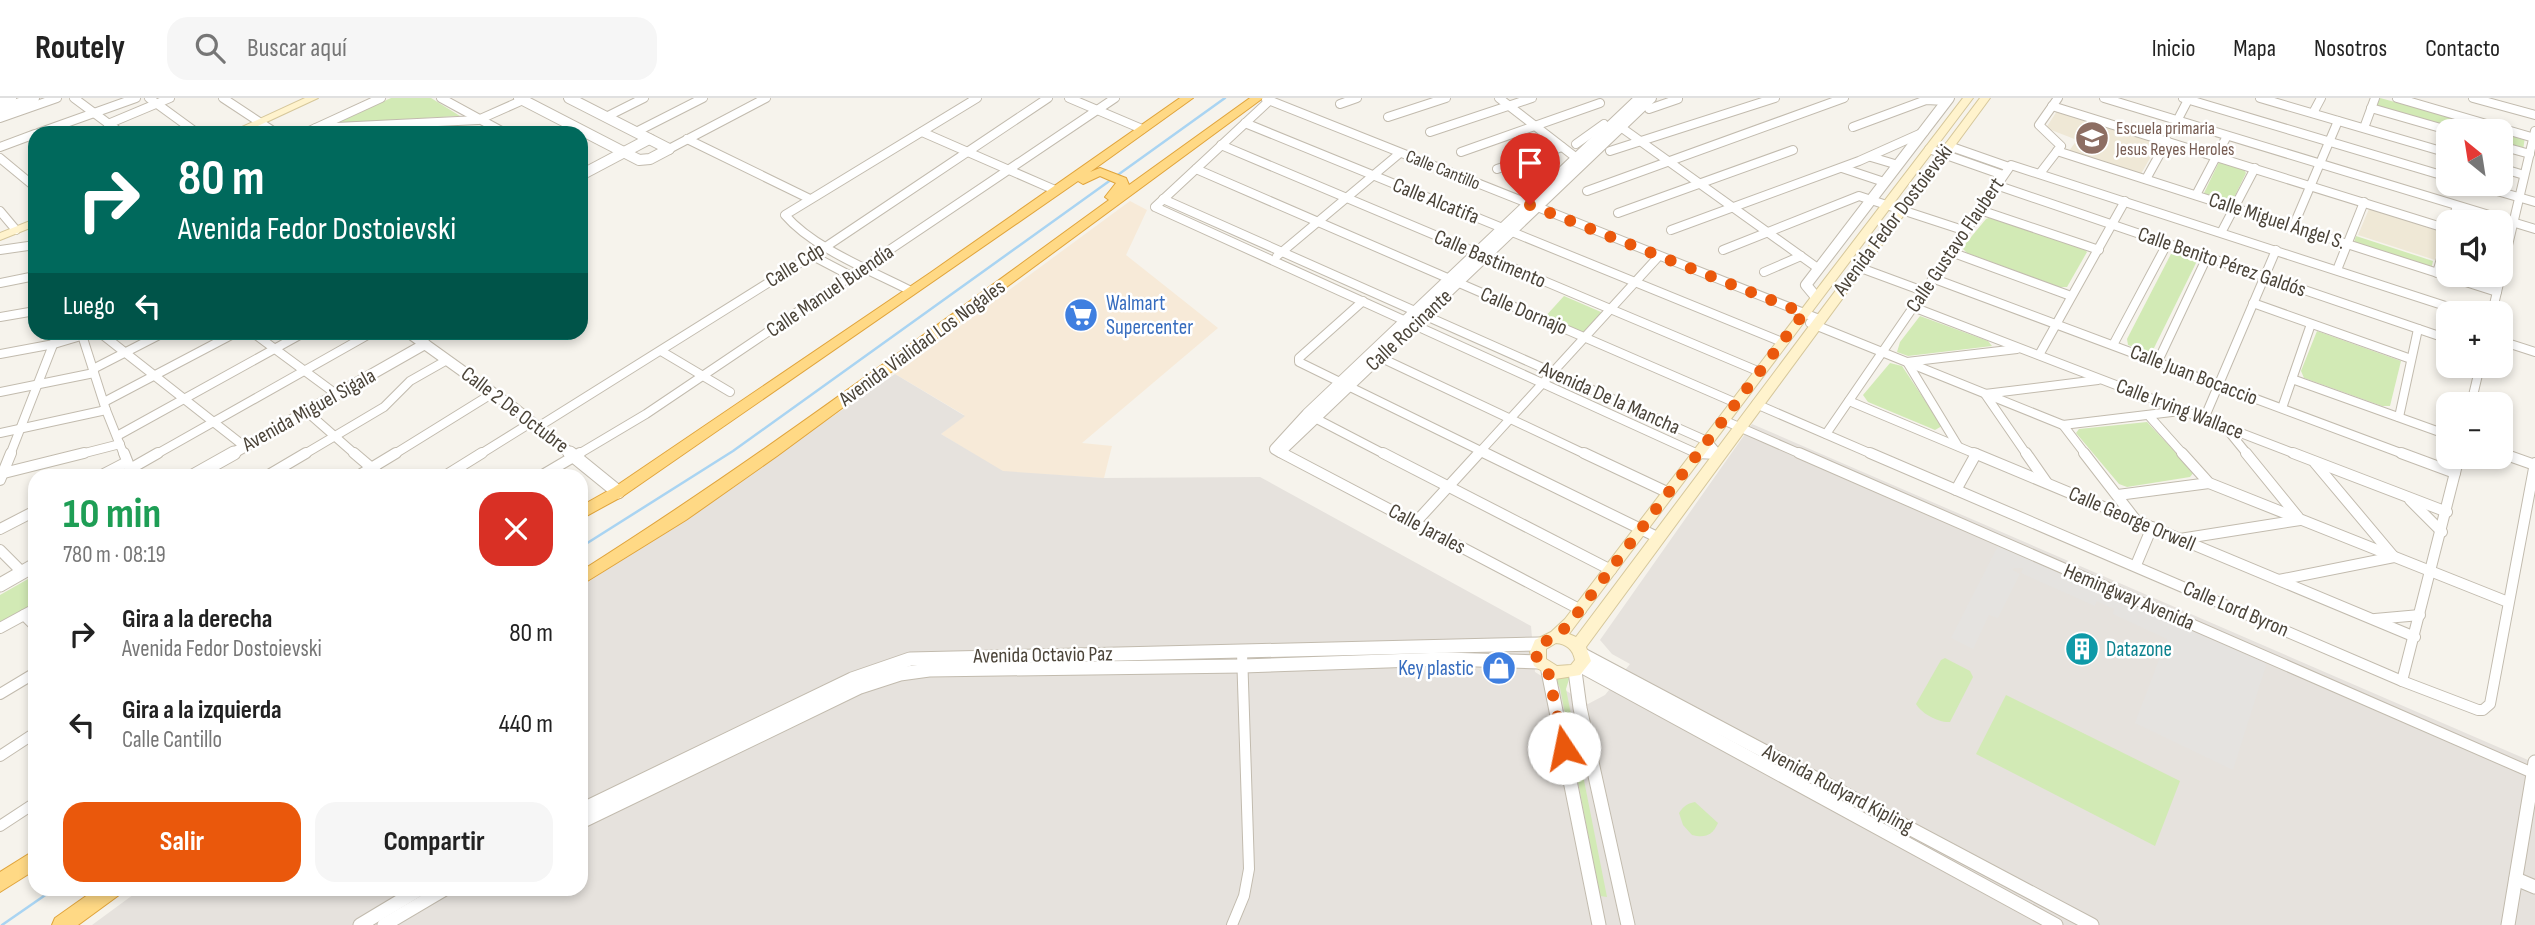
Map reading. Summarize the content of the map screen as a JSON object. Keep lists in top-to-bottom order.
{
  "streets": {
    "highway": ["Avenida Vialidad Los Nogales"],
    "main road": ["Avenida Fedor Dostoievski"],
    "street": [
      "Calle Cantillo",
      "Calle Alcatifa",
      "Calle Miguel Ángel S.",
      "Calle Gustavo Flaubert",
      "Calle Bastimento",
      "Calle Benito Pérez Galdós",
      "Calle Cdp",
      "Calle Manuel Buendía",
      "Calle Dornajo",
      "Calle Rocinante",
      "Calle Juan Bocaccio",
      "Avenida De la Mancha",
      "Calle Irving Wallace",
      "Avenida Miguel Sigala",
      "Calle 2 De Octubre",
      "Calle George Orwell",
      "Calle Jarales",
      "Hemingway Avenida",
      "Calle Lord Byron",
      "Avenida Octavio Paz",
      "Avenida Rudyard Kipling"
    ]
  },
  "crossings": [
    ["Calle Cantillo", "Avenida Fedor Dostoievski"],
    ["Calle Cantillo", "Calle Gustavo Flaubert"],
    ["Calle Cantillo", "Calle Rocinante"],
    ["Calle Cantillo", "Avenida Vialidad Los Nogales"],
    ["Calle Alcatifa", "Avenida Fedor Dostoievski"],
    ["Calle Alcatifa", "Calle Rocinante"],
    ["Calle Alcatifa", "Avenida Vialidad Los Nogales"],
    ["Avenida Fedor Dostoievski", "Calle Bastimento"],
    ["Avenida Fedor Dostoievski", "Calle Dornajo"],
    ["Avenida Fedor Dostoievski", "Avenida De la Mancha"],
    ["Avenida Fedor Dostoievski", "Calle Jarales"],
    ["Avenida Fedor Dostoievski", "Hemingway Avenida"],
    ["Avenida Fedor Dostoievski", "Calle Lord Byron"],
    ["Avenida Fedor Dostoievski", "Avenida Octavio Paz"],
    ["Avenida Fedor Dostoievski", "Avenida Rudyard Kipling"],
    ["Calle Gustavo Flaubert", "Calle Benito Pérez Galdós"],
    ["Calle Gustavo Flaubert", "Calle Juan Bocaccio"],
    ["Calle Gustavo Flaubert", "Calle Irving Wallace"],
    ["Calle Gustavo Flaubert", "Calle George Orwell"],
    ["Calle Gustavo Flaubert", "Calle Lord Byron"],
    ["Calle Bastimento", "Calle Rocinante"],
    ["Calle Cdp", "Calle 2 De Octubre"],
    ["Calle Manuel Buendía", "Calle 2 De Octubre"],
    ["Calle Dornajo", "Calle Rocinante"],
    ["Calle Rocinante", "Avenida De la Mancha"],
    ["Calle Rocinante", "Calle Jarales"],
    ["Avenida Miguel Sigala", "Calle 2 De Octubre"],
    ["Avenida Octavio Paz", "Avenida Rudyard Kipling"]
  ],
  "places": {
    "school or university": ["Escuela primaria Jesus Reyes Heroles"],
    "supermarket": ["Walmart Supercenter"],
    "building": ["Datazone"],
    "shop": ["Key plastic"]
  },
  "north": "top left",
  "page": {
    "header": "Routely",
    "search": "Buscar aquí",
    "nav": [
      "Inicio",
      "Mapa",
      "Nosotros",
      "Contacto"
    ],
    "map_buttons": ["+", "−"],
    "turn": ["80 m", "Avenida Fedor Dostoievski"],
    "then": "Luego",
    "heading": ["10 min", "780 m · 08:19"],
    "list": [
      {
        "name": "Gira a la derecha",
        "note": "Avenida Fedor Dostoievski",
        "value": "80 m"
      },
      {
        "name": "Gira a la izquierda",
        "note": "Calle Cantillo",
        "value": "440 m"
      }
    ],
    "buttons": ["Salir", "Compartir"]
  }
}
